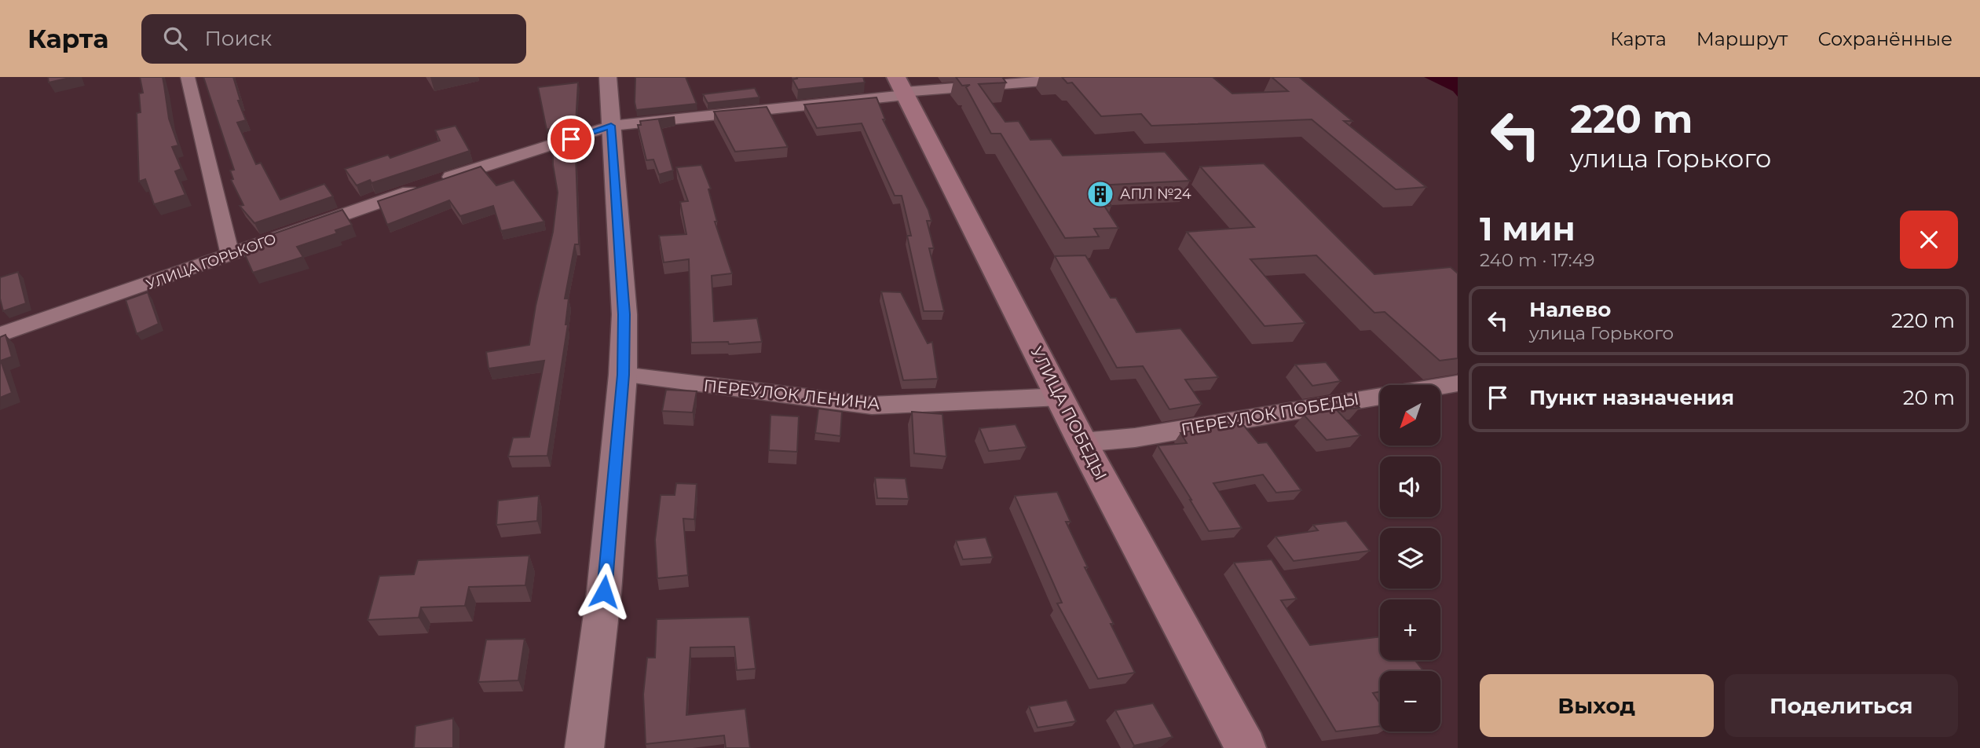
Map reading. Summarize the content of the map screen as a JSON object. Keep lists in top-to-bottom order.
{
  "streets": {
    "main road": ["УЛИЦА ПОБЕДЫ"],
    "street": ["УЛИЦА ГОРЬКОГО", "ПЕРЕУЛОК ЛЕНИНА", "ПЕРЕУЛОК ПОБЕДЫ"]
  },
  "crossings": [
    ["УЛИЦА ГОРЬКОГО", "УЛИЦА ПОБЕДЫ"],
    ["ПЕРЕУЛОК ЛЕНИНА", "УЛИЦА ПОБЕДЫ"],
    ["УЛИЦА ПОБЕДЫ", "ПЕРЕУЛОК ПОБЕДЫ"]
  ],
  "places": {
    "building": ["АПЛ №24"]
  },
  "north": "bottom left",
  "page": {
    "header": "Карта",
    "search": "Поиск",
    "nav": ["Карта", "Маршрут", "Сохранённые"],
    "turn": ["220 m", "улица Горького"],
    "heading": ["1 мин", "240 m · 17:49"],
    "list": [
      {
        "name": "Налево",
        "note": "улица Горького",
        "value": "220 m"
      },
      {
        "name": "Пункт назначения",
        "value": "20 m"
      }
    ],
    "map_buttons": ["+", "−"],
    "buttons": ["Выход", "Поделиться"]
  }
}
